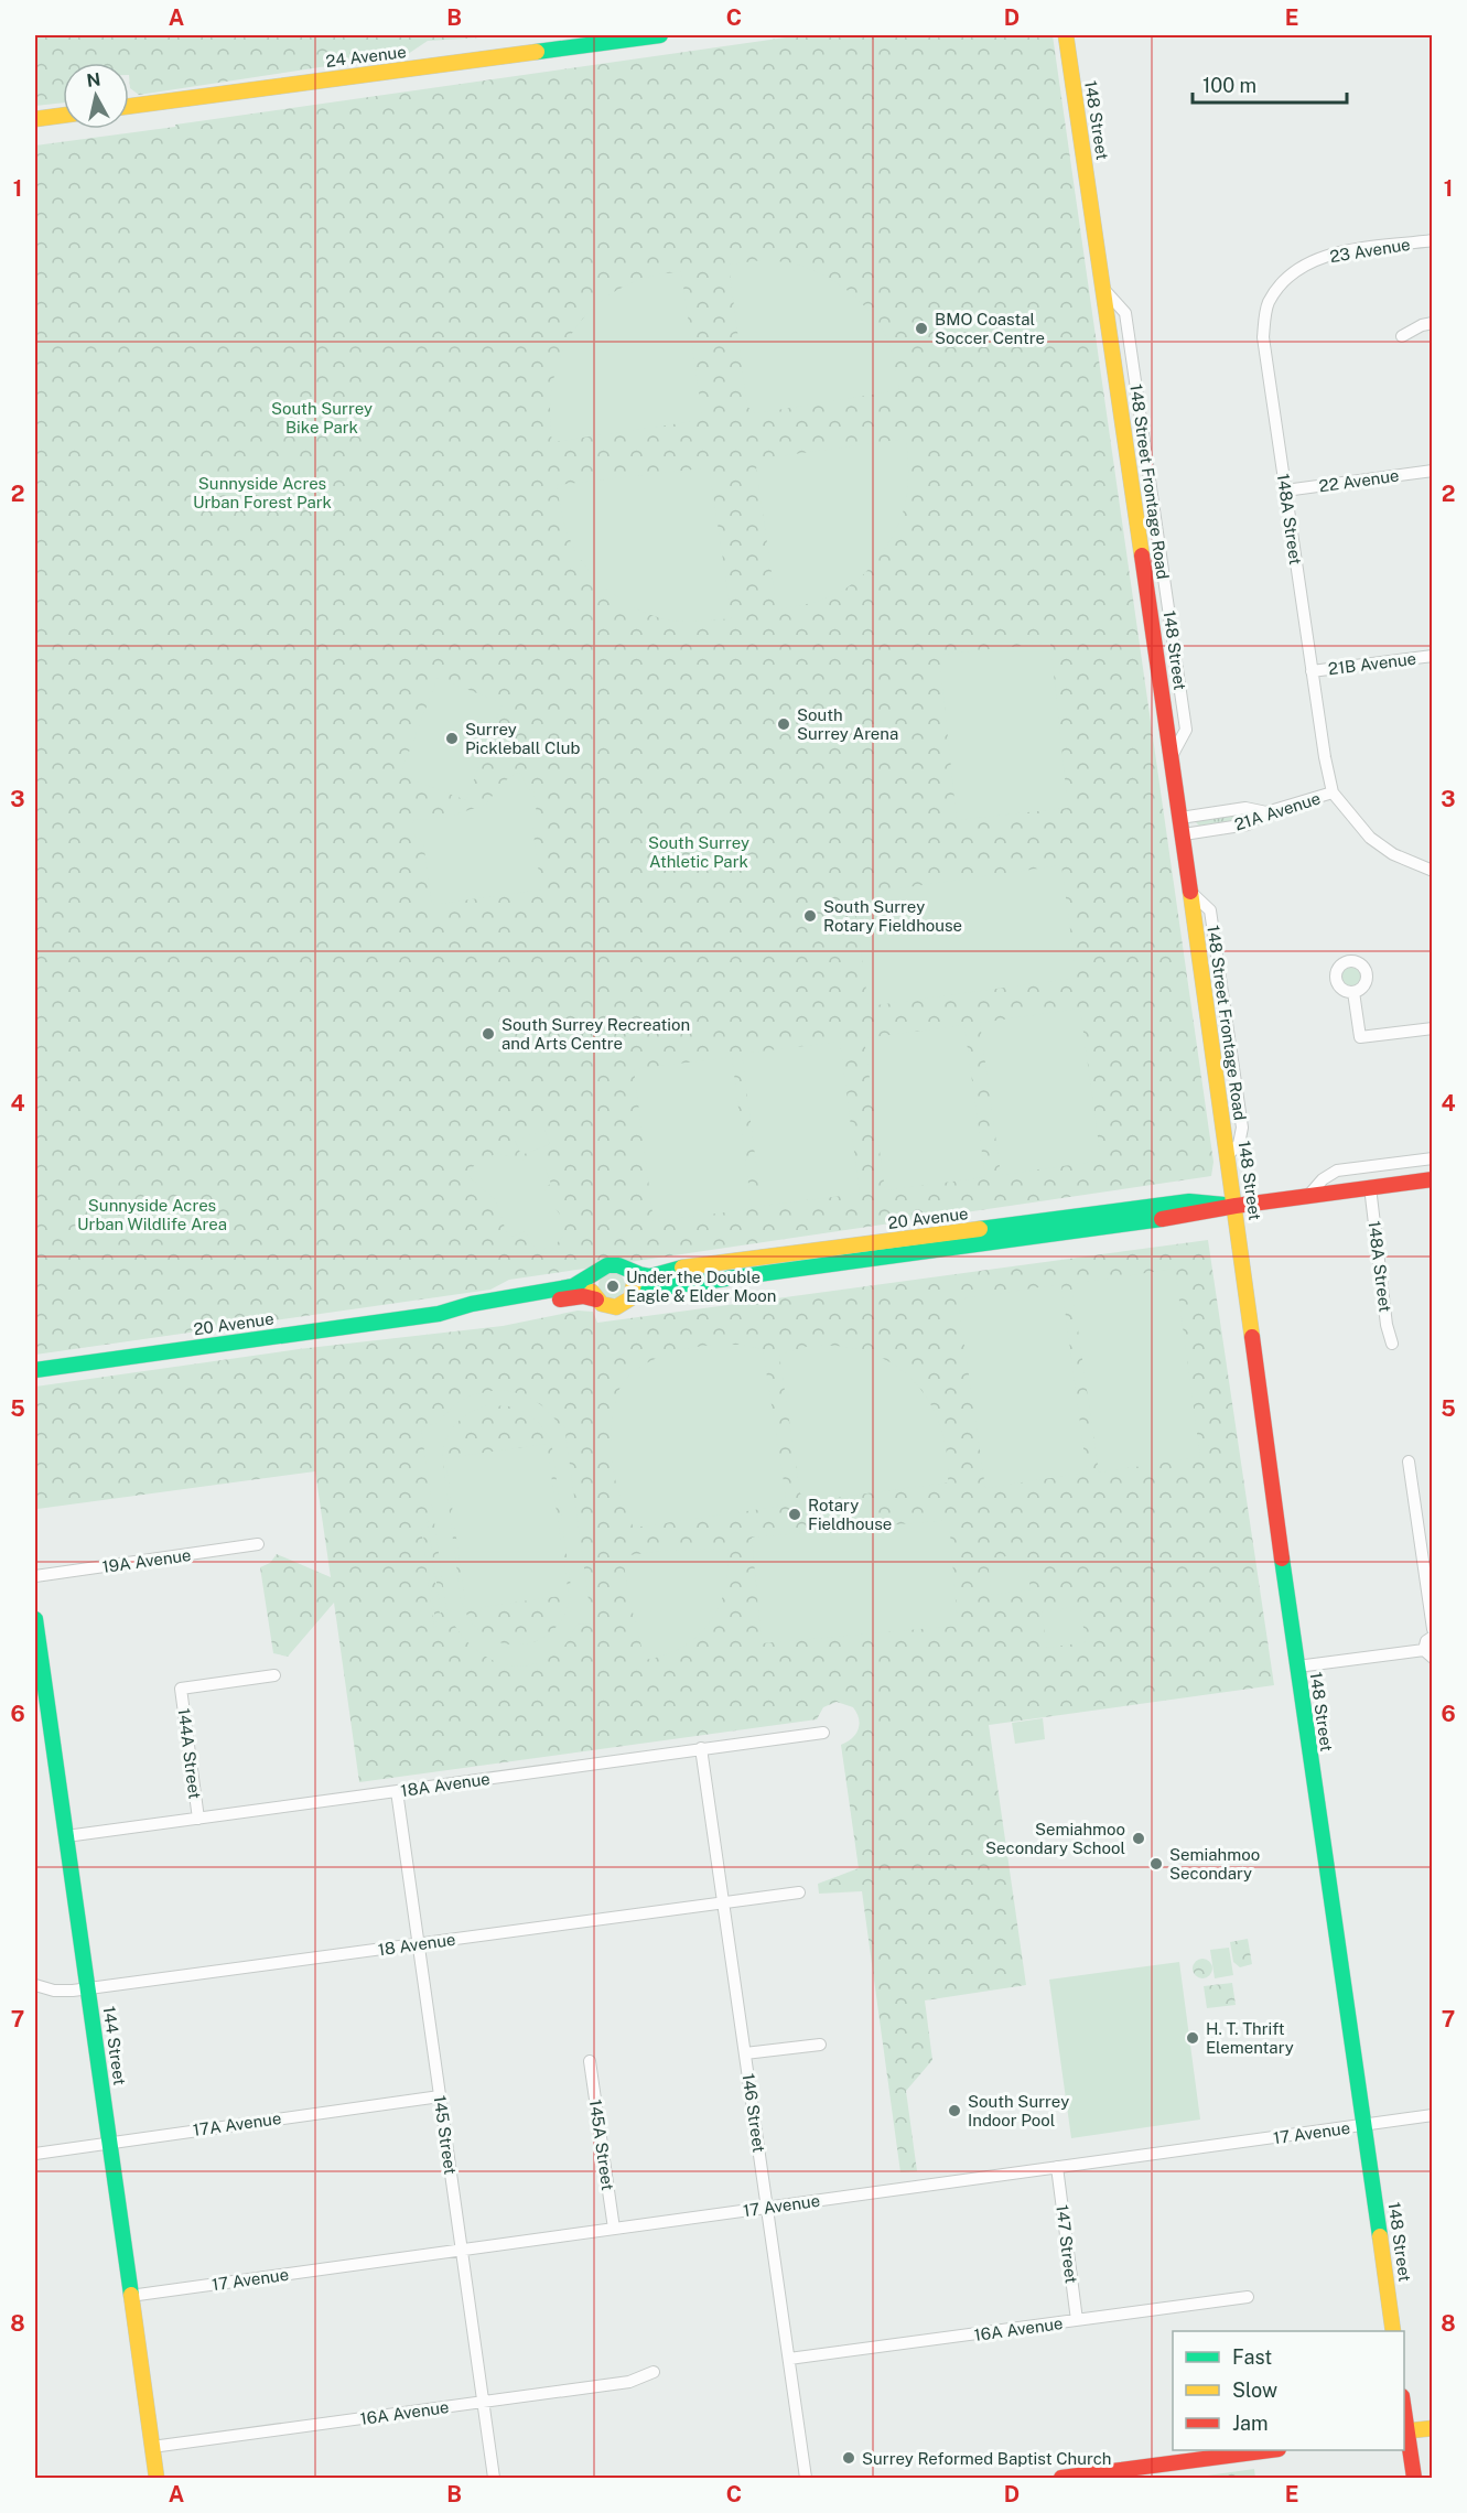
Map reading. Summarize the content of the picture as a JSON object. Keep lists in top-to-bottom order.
{
  "streets": {
    "street": [
      "24 Avenue",
      "148 Street",
      "23 Avenue",
      "22 Avenue",
      "148A Street",
      "21B Avenue",
      "21A Avenue",
      "20 Avenue",
      "19A Avenue",
      "144A Street",
      "18A Avenue",
      "18 Avenue",
      "144 Street",
      "146 Street",
      "17A Avenue",
      "17 Avenue",
      "145 Street",
      "145A Street",
      "147 Street",
      "16A Avenue"
    ]
  },
  "crossings": [
    ["148 Street", "21A Avenue"],
    ["148 Street", "20 Avenue"],
    ["148 Street", "17 Avenue"],
    ["23 Avenue", "148A Street"],
    ["22 Avenue", "148A Street"],
    ["148A Street", "21B Avenue"],
    ["148A Street", "21A Avenue"],
    ["148A Street", "20 Avenue"],
    ["144A Street", "18A Avenue"],
    ["18A Avenue", "144 Street"],
    ["18A Avenue", "146 Street"],
    ["18A Avenue", "145 Street"],
    ["18 Avenue", "144 Street"],
    ["18 Avenue", "146 Street"],
    ["18 Avenue", "145 Street"],
    ["144 Street", "17A Avenue"],
    ["144 Street", "17 Avenue"],
    ["144 Street", "16A Avenue"],
    ["146 Street", "17 Avenue"],
    ["146 Street", "16A Avenue"],
    ["17A Avenue", "145 Street"],
    ["17 Avenue", "145 Street"],
    ["17 Avenue", "145A Street"],
    ["17 Avenue", "147 Street"],
    ["145 Street", "16A Avenue"],
    ["147 Street", "16A Avenue"]
  ],
  "parks": [
    "South Surrey Bike Park",
    "Sunnyside Acres Urban Forest Park",
    "South Surrey Athletic Park",
    "Sunnyside Acres Urban Wildlife Area"
  ],
  "places": [
    "BMO Coastal Soccer Centre",
    "South Surrey Arena",
    "Surrey Pickleball Club",
    "South Surrey Rotary Fieldhouse",
    "South Surrey Recreation and Arts Centre",
    "Under the Double Eagle & Elder Moon",
    "Rotary Fieldhouse",
    "Semiahmoo Secondary School",
    "Semiahmoo Secondary",
    "H. T. Thrift Elementary",
    "South Surrey Indoor Pool",
    "Surrey Reformed Baptist Church"
  ],
  "legend": ["Fast", "Slow", "Jam"],
  "scale_bar": "100 m",
  "north": "top",
  "grid": {
    "columns": [
      "A",
      "B",
      "C",
      "D",
      "E"
    ],
    "rows": [
      "1",
      "2",
      "3",
      "4",
      "5",
      "6",
      "7",
      "8"
    ]
  }
}
